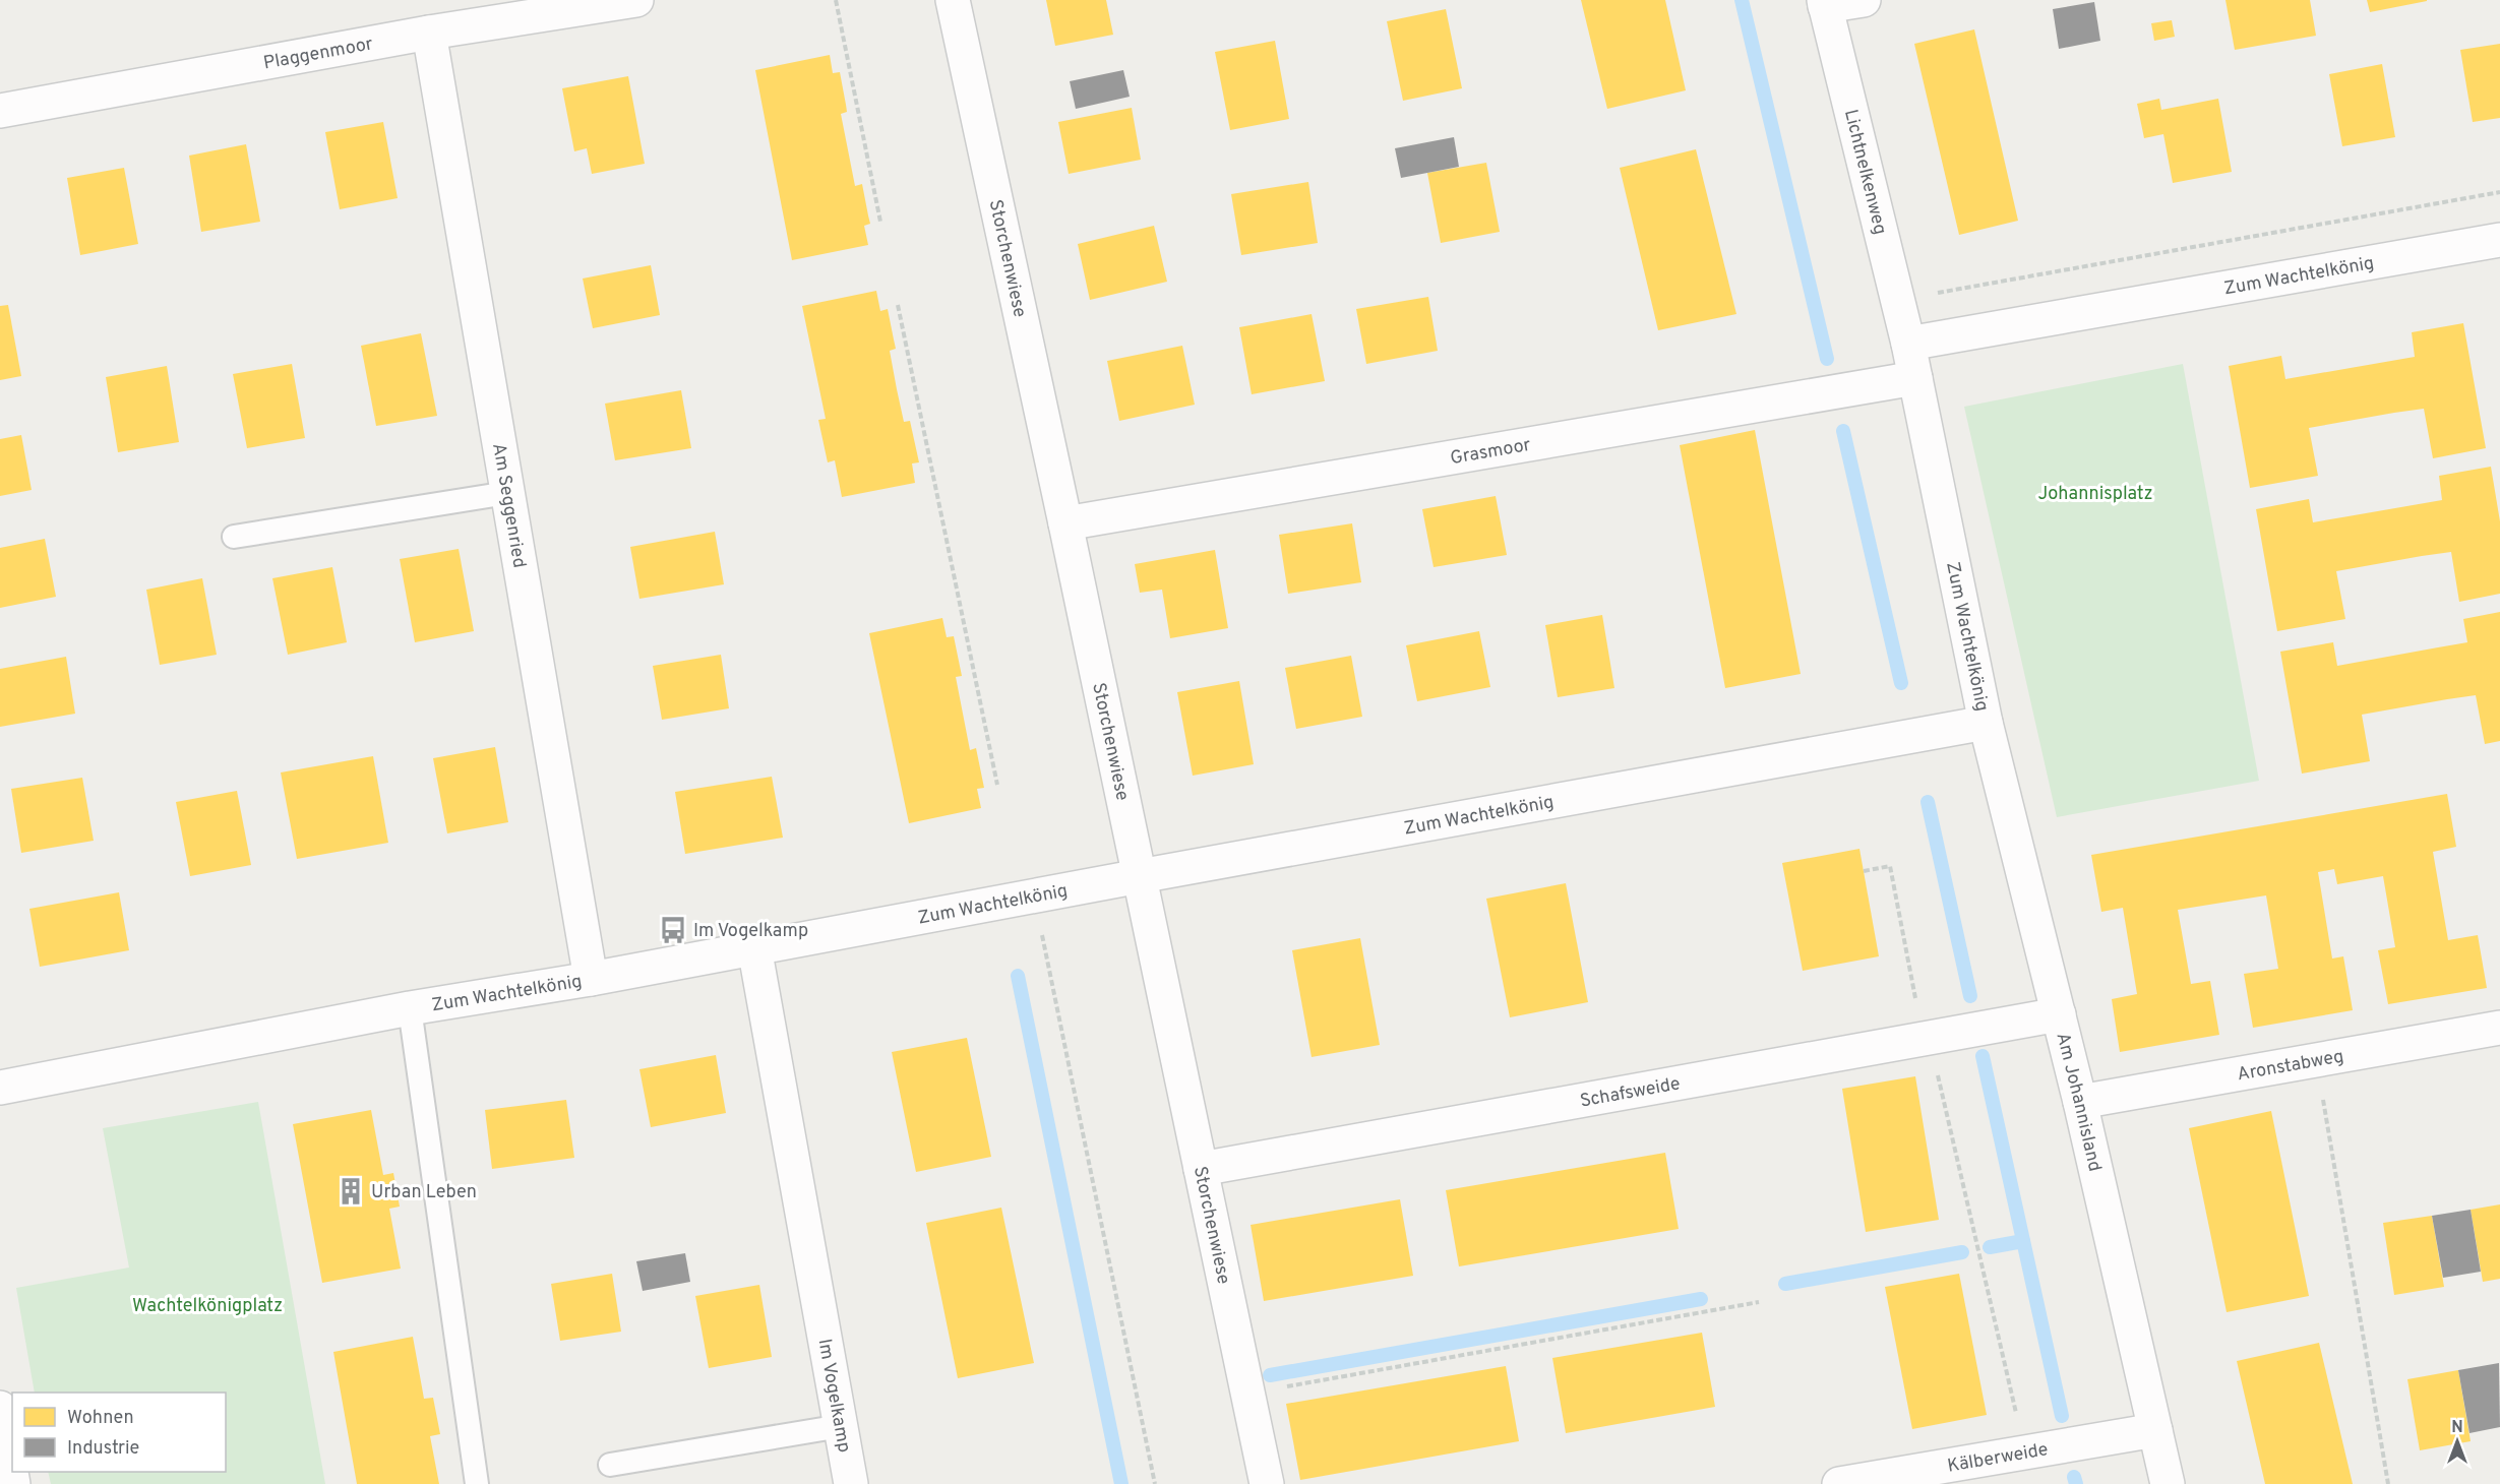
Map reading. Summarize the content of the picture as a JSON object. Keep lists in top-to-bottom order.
{
  "streets": {
    "street": [
      "Plaggenmoor",
      "Lichtnelkenweg",
      "Storchenwiese",
      "Zum Wachtelkönig",
      "Grasmoor",
      "Am Seggenried",
      "Aronstabweg",
      "Schafsweide",
      "Am Johannisland",
      "Im Vogelkamp",
      "Kälberweide"
    ]
  },
  "crossings": [
    ["Plaggenmoor", "Am Seggenried"],
    ["Lichtnelkenweg", "Zum Wachtelkönig"],
    ["Storchenwiese", "Zum Wachtelkönig"],
    ["Storchenwiese", "Grasmoor"],
    ["Storchenwiese", "Schafsweide"],
    ["Zum Wachtelkönig", "Grasmoor"],
    ["Zum Wachtelkönig", "Am Seggenried"],
    ["Zum Wachtelkönig", "Am Johannisland"],
    ["Zum Wachtelkönig", "Im Vogelkamp"],
    ["Aronstabweg", "Am Johannisland"],
    ["Schafsweide", "Am Johannisland"],
    ["Am Johannisland", "Kälberweide"]
  ],
  "parks": ["Johannisplatz", "Wachtelkönigplatz"],
  "places": {
    "bus stop": ["Im Vogelkamp"],
    "building": ["Urban Leben"]
  },
  "legend": ["Wohnen", "Industrie"],
  "north": "top"
}
